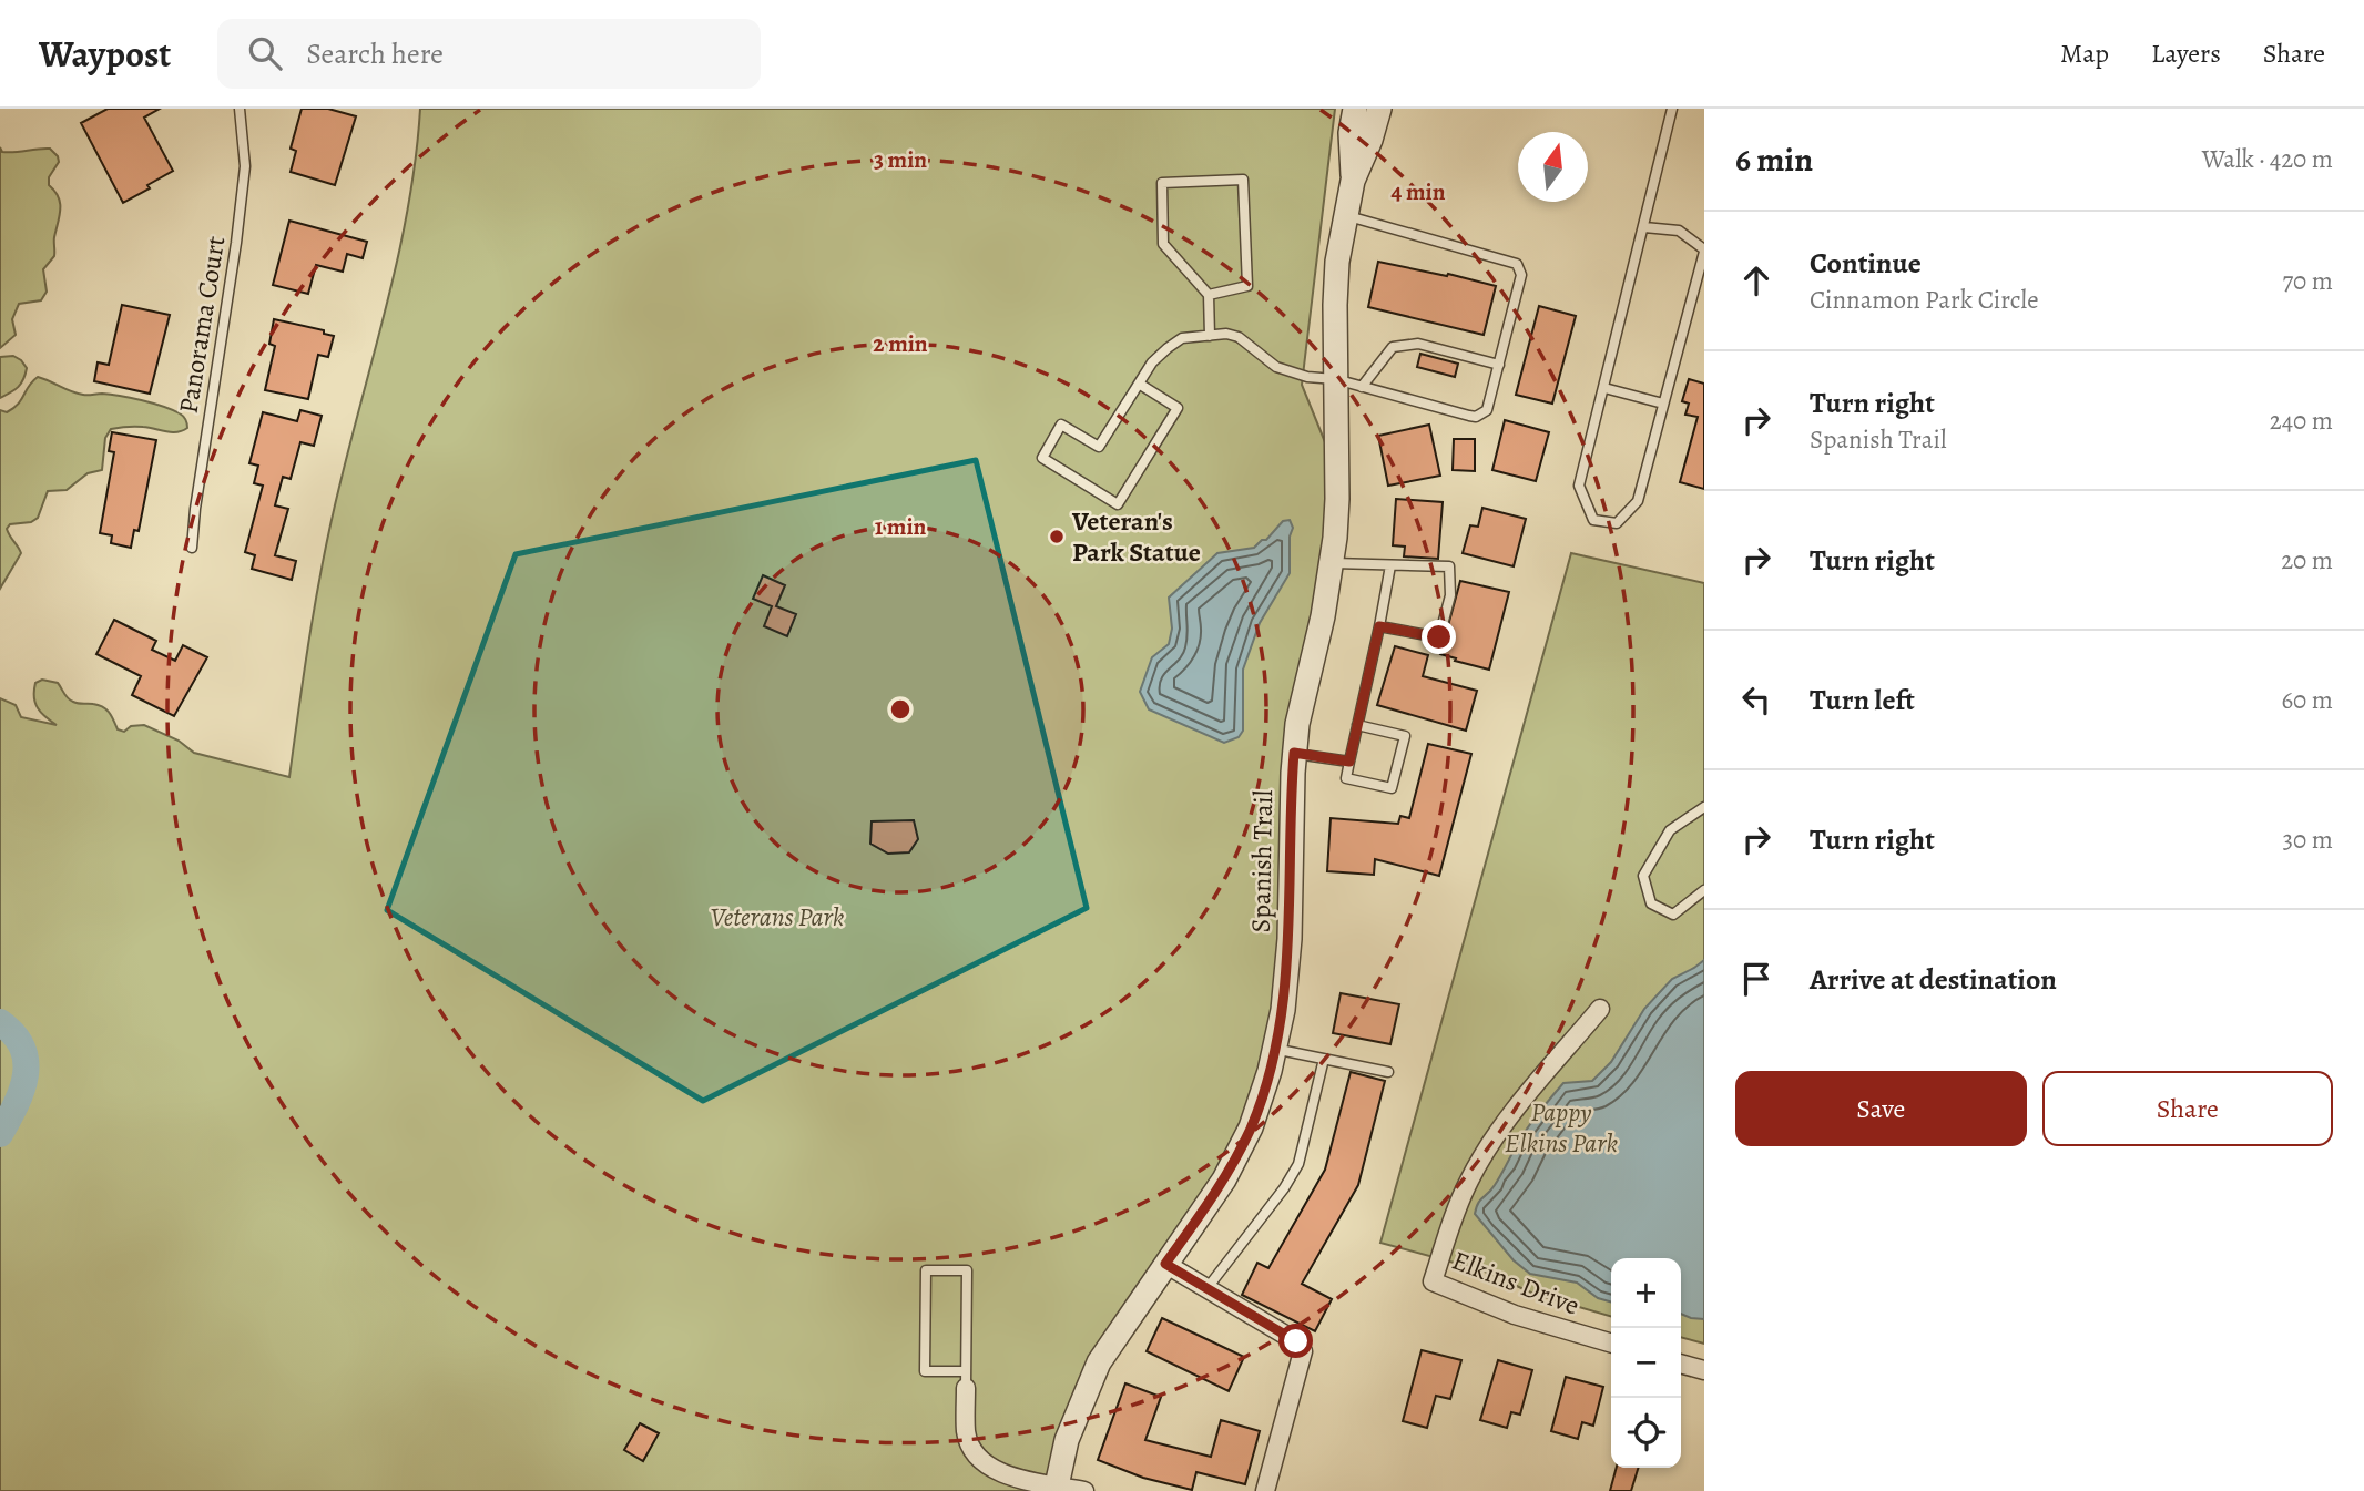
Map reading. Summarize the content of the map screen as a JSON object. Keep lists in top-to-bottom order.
{
  "streets": {
    "street": ["Spanish Trail", "Elkins Drive"],
    "lane": ["Panorama Court"]
  },
  "parks": ["Veterans Park", "Pappy Elkins Park"],
  "places": ["Veteran's Park Statue"],
  "north": "top",
  "page": {
    "header": "Waypost",
    "search": "Search here",
    "nav": ["Map", "Layers", "Share"],
    "heading": ["6 min", "Walk · 420 m"],
    "list": [
      ["Continue", "Cinnamon Park Circle", "70 m"],
      ["Turn right", "Spanish Trail", "240 m"],
      ["Turn right", "20 m"],
      ["Turn left", "60 m"],
      ["Turn right", "30 m"],
      "Arrive at destination"
    ],
    "buttons": ["Save", "Share"],
    "map_buttons": ["+", "−"]
  },
  "rings": [
    "3 min",
    "4 min",
    "2 min",
    "1 min"
  ]
}
